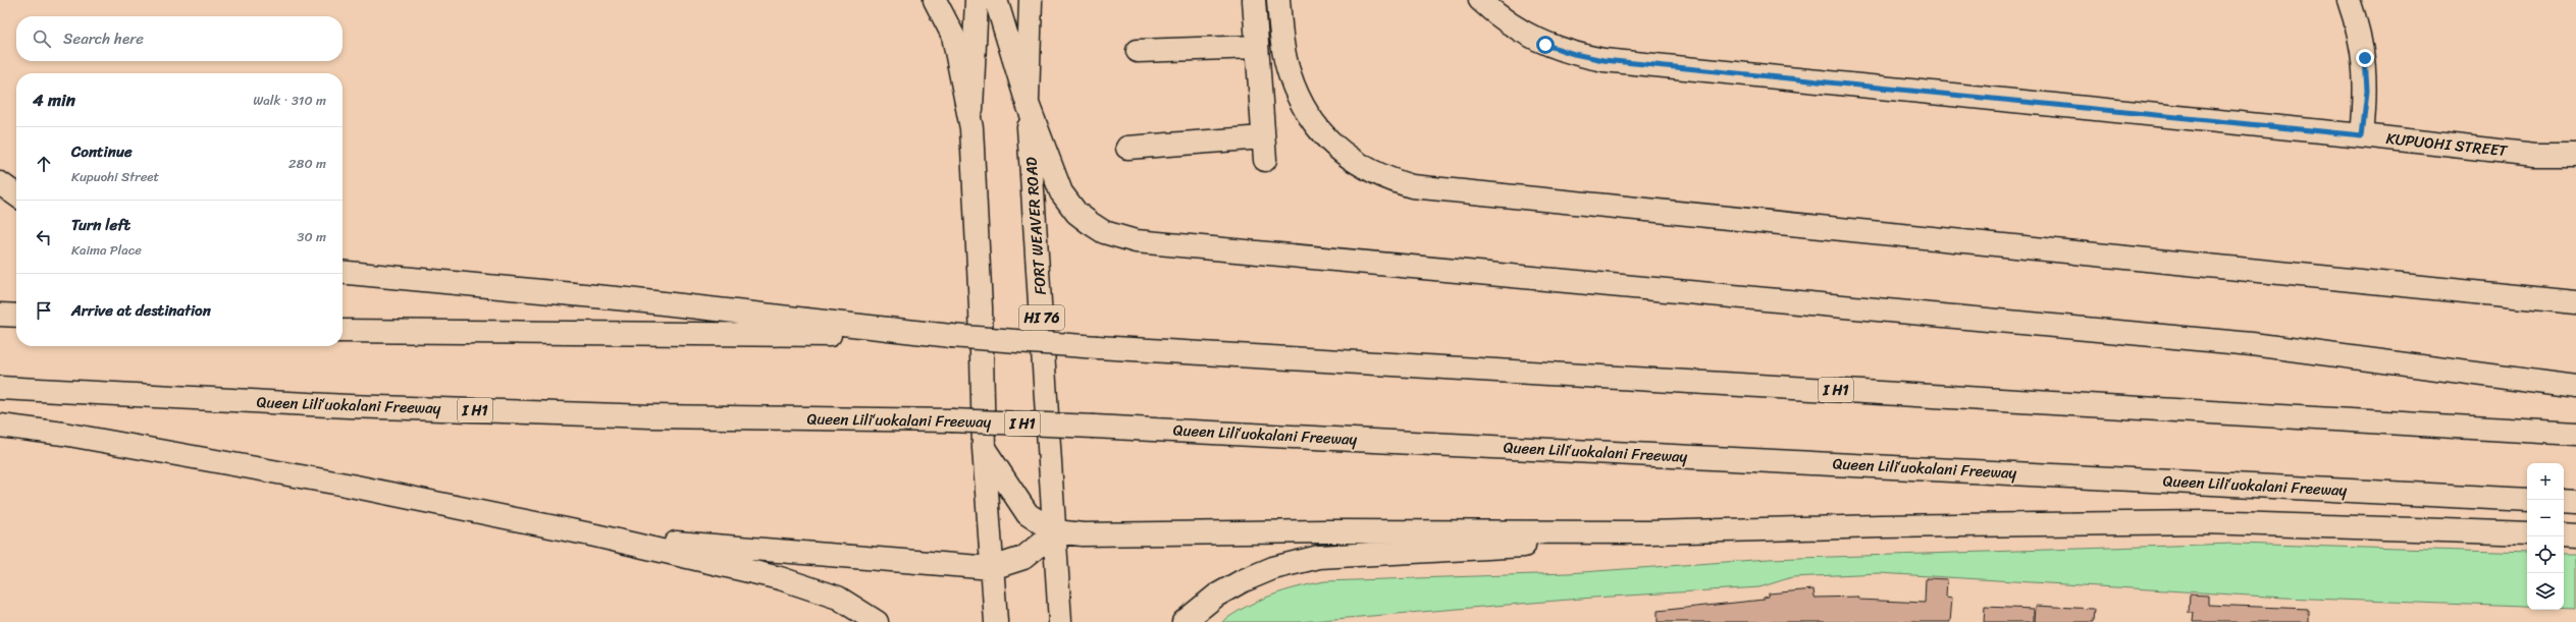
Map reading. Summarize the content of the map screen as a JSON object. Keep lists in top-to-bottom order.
{
  "streets": {
    "main road": [
      "KUPUOHI STREET",
      "FORT WEAVER ROAD",
      "HI 76",
      "I H1",
      "Queen Liliʻuokalani Freeway"
    ]
  },
  "page": {
    "search": "Search here",
    "heading": ["4 min", "Walk · 310 m"],
    "list": [
      ["Continue", "Kupuohi Street", "280 m"],
      ["Turn left", "Kaima Place", "30 m"],
      "Arrive at destination"
    ],
    "map_buttons": ["+", "−"]
  }
}
